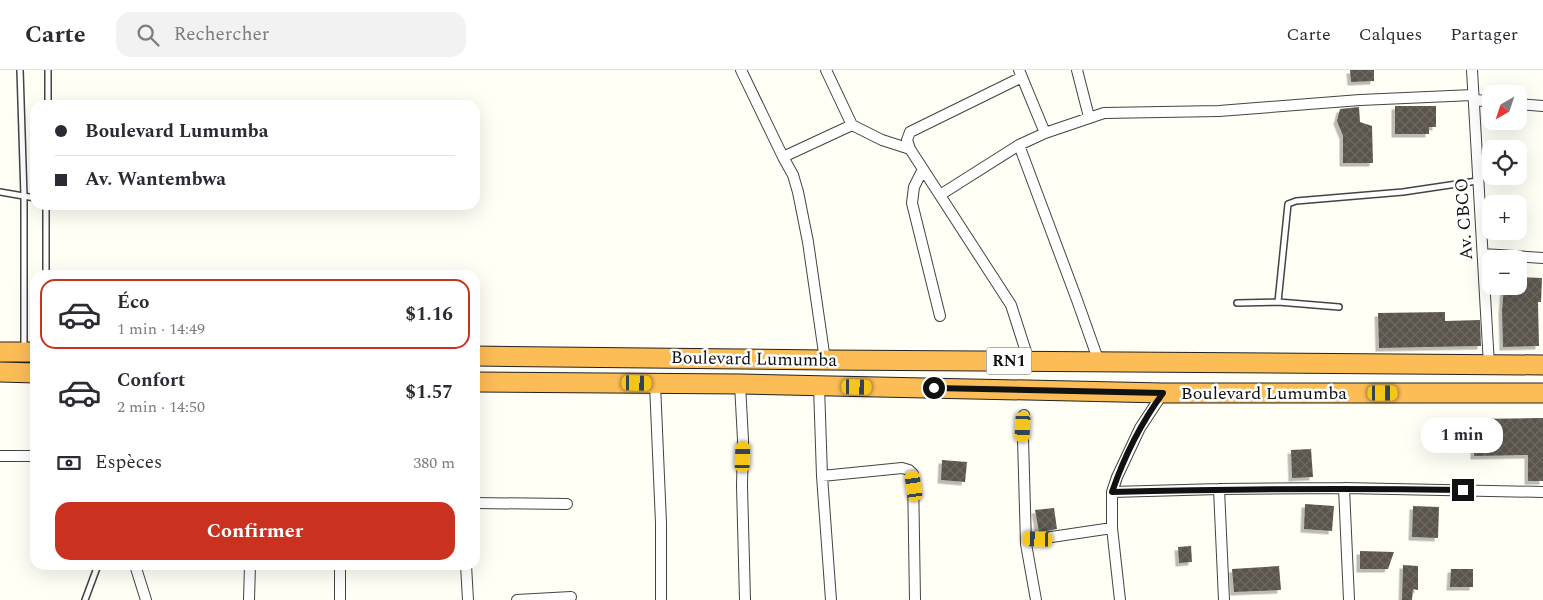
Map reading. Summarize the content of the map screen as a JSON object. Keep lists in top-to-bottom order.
{
  "streets": {
    "highway": ["Boulevard Lumumba", "RN1"],
    "street": ["Av. CBCO"]
  },
  "crossings": [
    ["Av. CBCO", "Boulevard Lumumba"]
  ],
  "north": "bottom left",
  "page": {
    "header": "Carte",
    "search": "Rechercher",
    "nav": ["Carte", "Calques", "Partager"],
    "map_buttons": ["+", "−"],
    "banner": ["Boulevard Lumumba", "Av. Wantembwa"],
    "list": [
      {
        "name": "Éco",
        "note": "1 min · 14:49",
        "value": "$1.16"
      },
      {
        "name": "Confort",
        "note": "2 min · 14:50",
        "value": "$1.57"
      }
    ],
    "bubble": "1 min",
    "pay": ["Espèces", "380 m"],
    "buttons": "Confirmer"
  }
}
